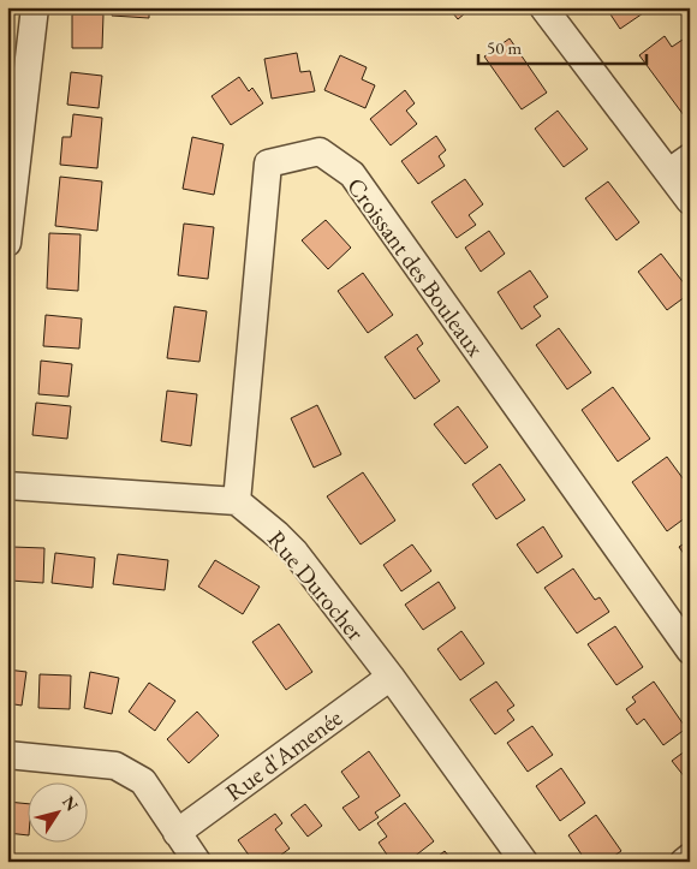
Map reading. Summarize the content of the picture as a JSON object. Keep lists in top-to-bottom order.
{
  "streets": {
    "street": ["Croissant des Bouleaux", "Rue Durocher", "Rue d'Amenée"]
  },
  "crossings": [
    ["Croissant des Bouleaux", "Rue Durocher"],
    ["Rue Durocher", "Rue d'Amenée"]
  ],
  "scale_bar": "50 m",
  "north": "top right"
}
